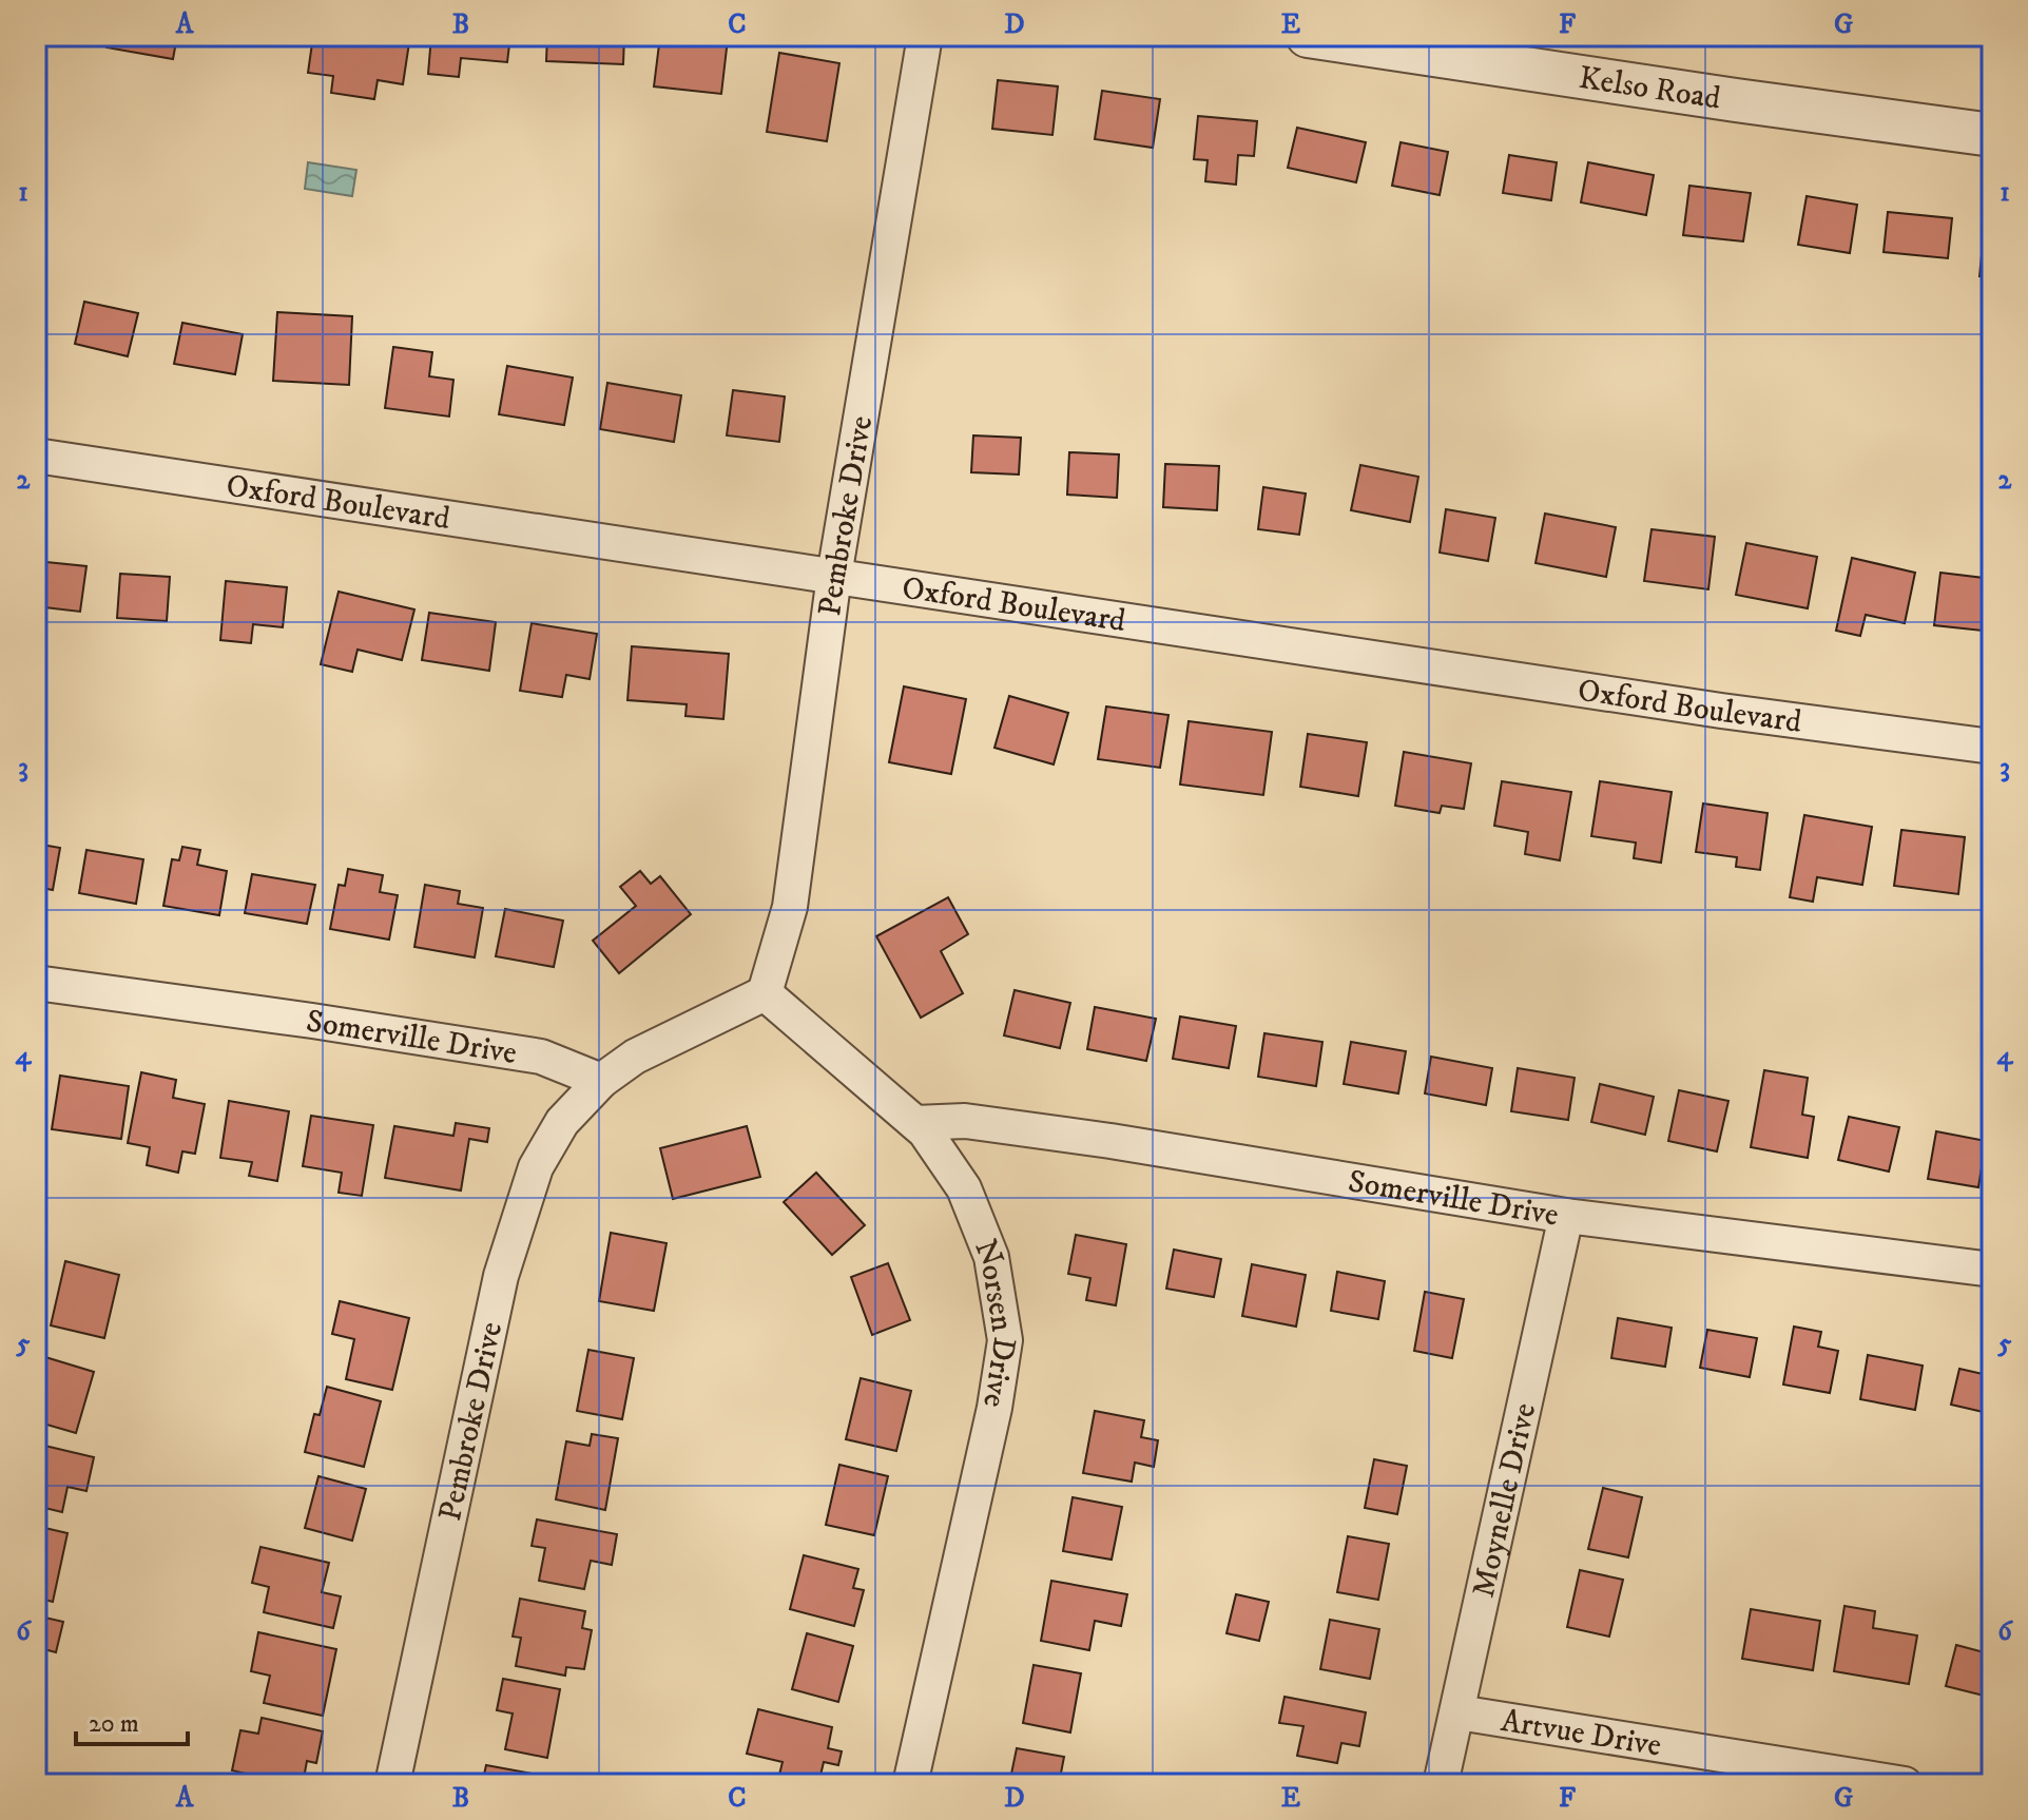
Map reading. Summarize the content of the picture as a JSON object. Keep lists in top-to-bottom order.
{
  "streets": {
    "street": [
      "Kelso Road",
      "Oxford Boulevard",
      "Pembroke Drive",
      "Somerville Drive",
      "Norsen Drive",
      "Moynelle Drive",
      "Artvue Drive"
    ]
  },
  "crossings": [
    ["Oxford Boulevard", "Pembroke Drive"],
    ["Pembroke Drive", "Somerville Drive"],
    ["Pembroke Drive", "Norsen Drive"],
    ["Somerville Drive", "Norsen Drive"],
    ["Somerville Drive", "Moynelle Drive"],
    ["Moynelle Drive", "Artvue Drive"]
  ],
  "scale_bar": "20 m",
  "grid": {
    "columns": [
      "A",
      "B",
      "C",
      "D",
      "E",
      "F",
      "G"
    ],
    "rows": [
      "1",
      "2",
      "3",
      "4",
      "5",
      "6"
    ]
  }
}
